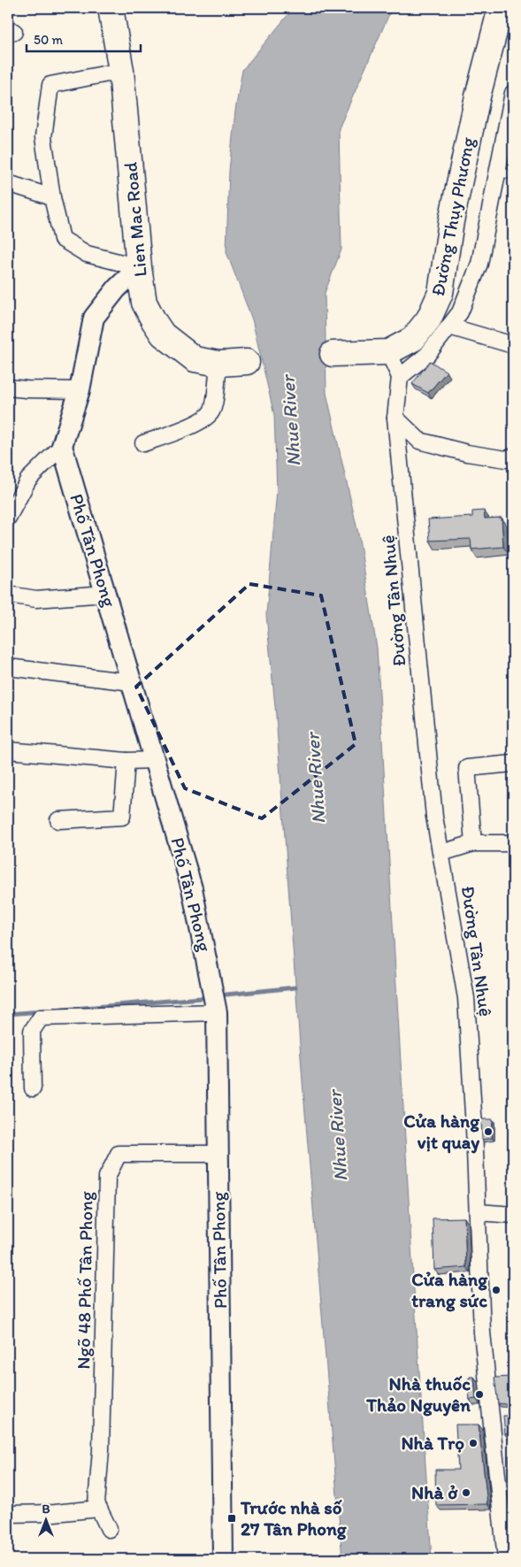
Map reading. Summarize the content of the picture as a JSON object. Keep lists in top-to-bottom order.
{
  "streets": {
    "main road": ["Đường Thụy Phương", "Lien Mac Road"],
    "street": ["Phố Tân Phong", "Đường Tân Nhuệ", "Ngõ 48 Phố Tân Phong"]
  },
  "crossings": [
    ["Đường Thụy Phương", "Đường Tân Nhuệ"],
    ["Phố Tân Phong", "Ngõ 48 Phố Tân Phong"]
  ],
  "water": ["Nhue River"],
  "places": {
    "other": [
      "Cửa hàng vịt quay",
      "Cửa hàng trang sức",
      "Nhà thuốc Thảo Nguyên",
      "Nhà Trọ",
      "Nhà ở"
    ],
    "transit": ["Trước nhà số 27 Tân Phong"]
  },
  "scale_bar": "50 m",
  "north": "top"
}
